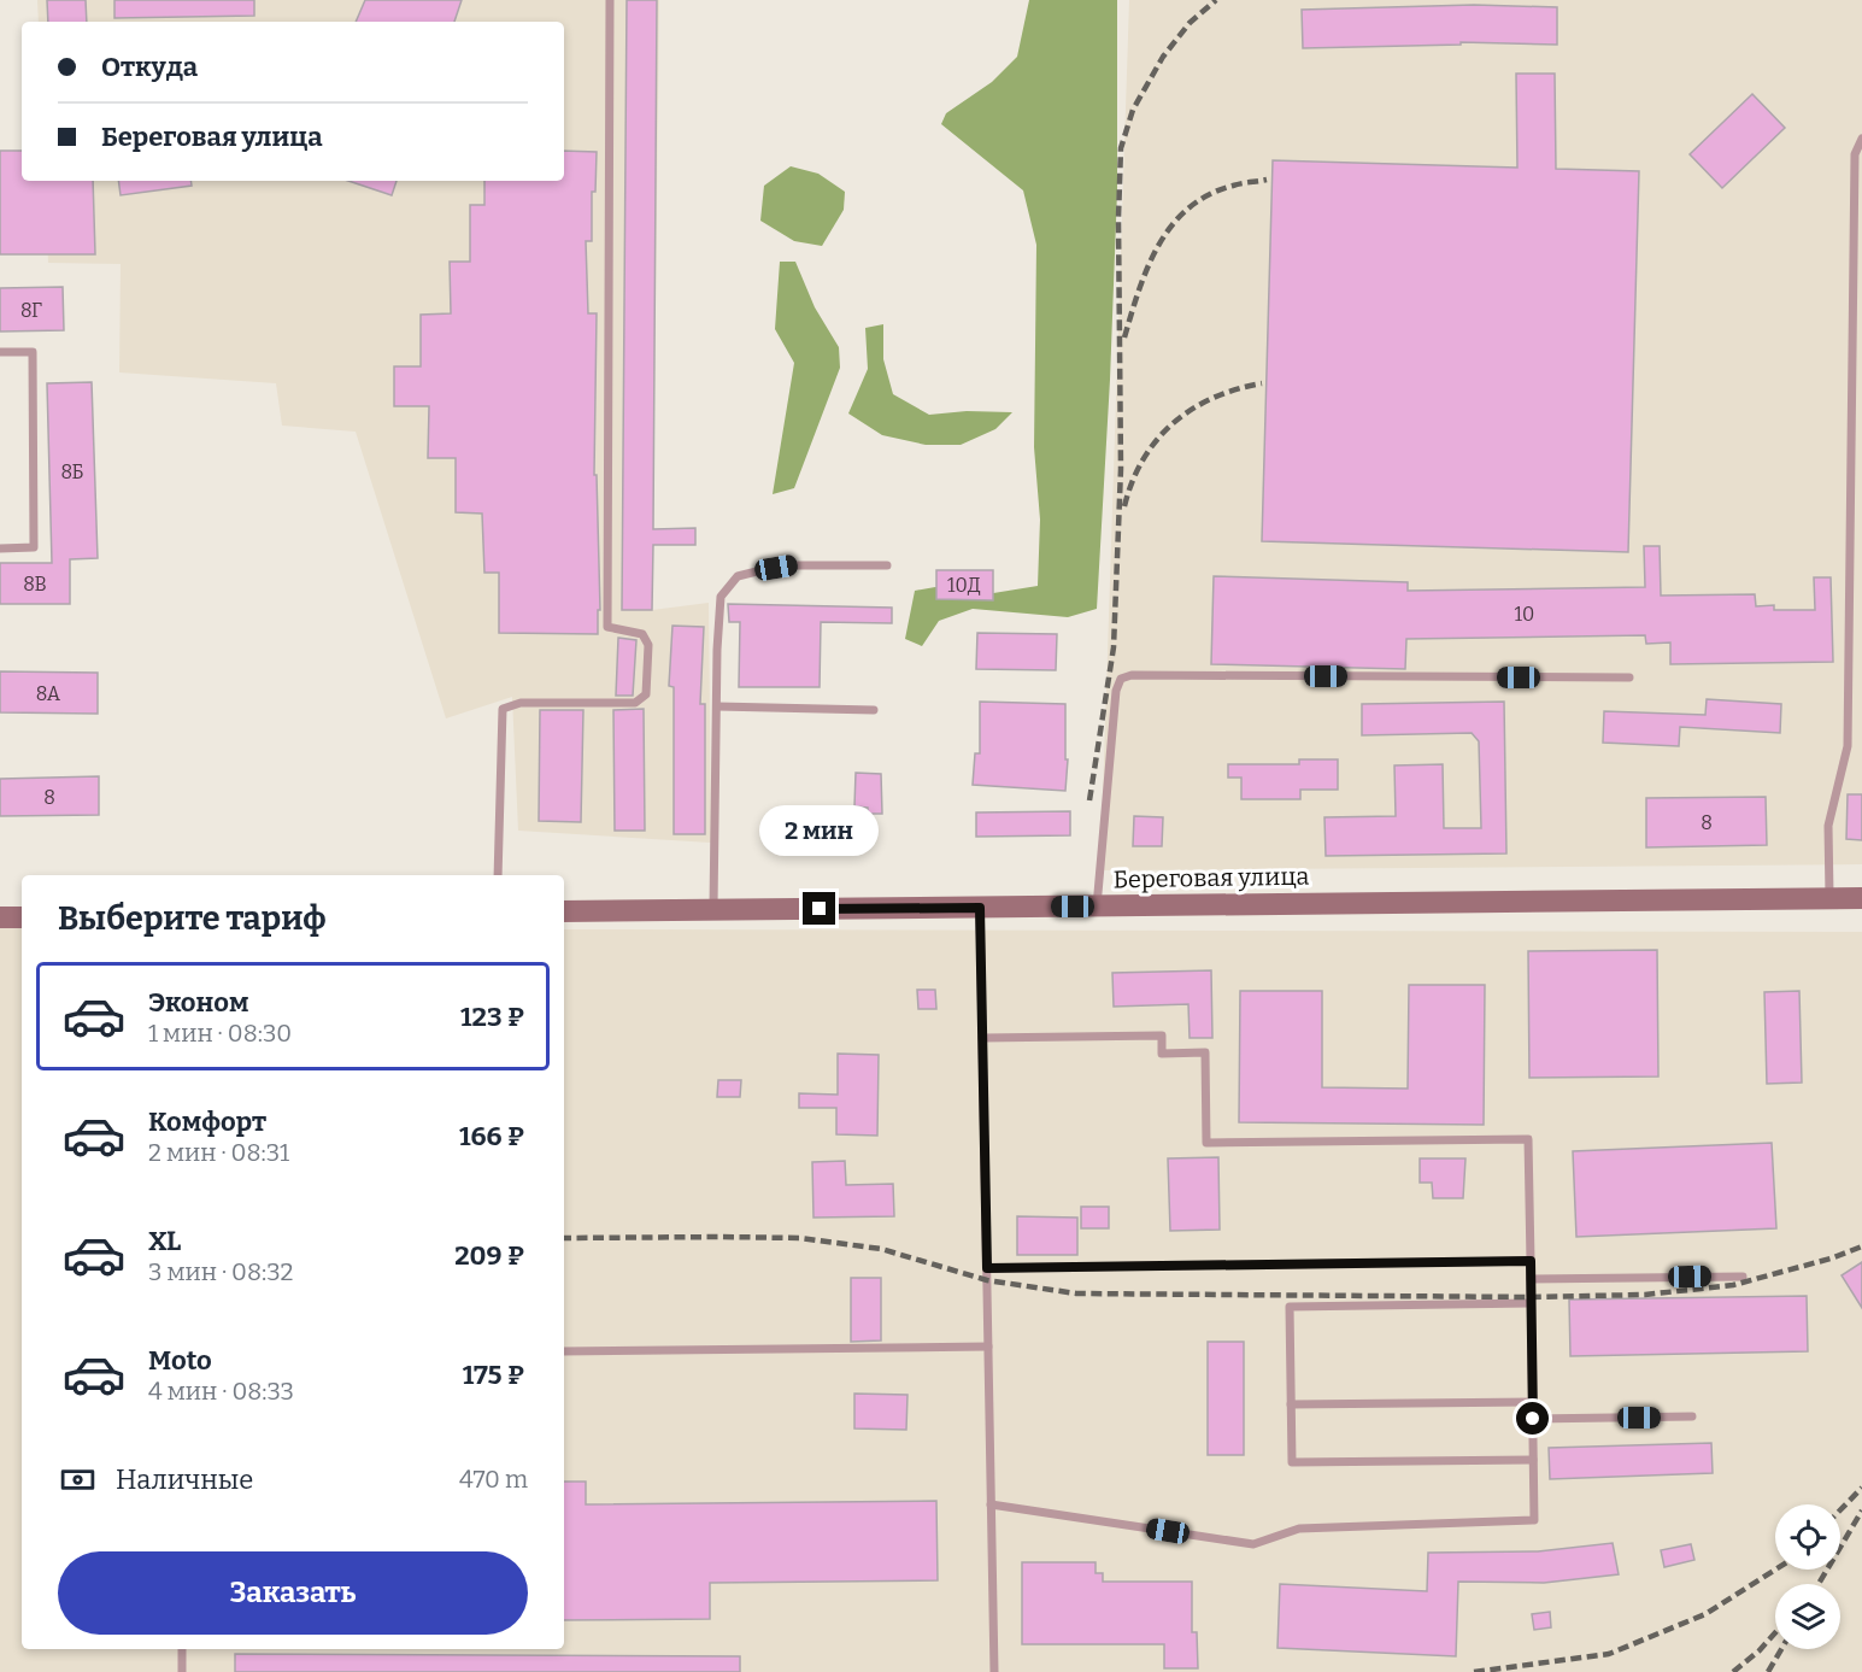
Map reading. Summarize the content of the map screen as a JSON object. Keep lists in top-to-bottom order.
{
  "streets": {
    "street": ["Береговая улица"]
  },
  "house_numbers": [
    "8Г",
    "8Б",
    "8В",
    "10Д",
    "10",
    "8А",
    "8",
    "8"
  ],
  "page": {
    "banner": ["Откуда", "Береговая улица"],
    "bubble": "2 мин",
    "heading": "Выберите тариф",
    "list": [
      {
        "name": "Эконом",
        "note": "1 мин · 08:30",
        "value": "123 ₽"
      },
      {
        "name": "Комфорт",
        "note": "2 мин · 08:31",
        "value": "166 ₽"
      },
      {
        "name": "XL",
        "note": "3 мин · 08:32",
        "value": "209 ₽"
      },
      {
        "name": "Moto",
        "note": "4 мин · 08:33",
        "value": "175 ₽"
      }
    ],
    "pay": ["Наличные", "470 m"],
    "buttons": "Заказать"
  }
}
